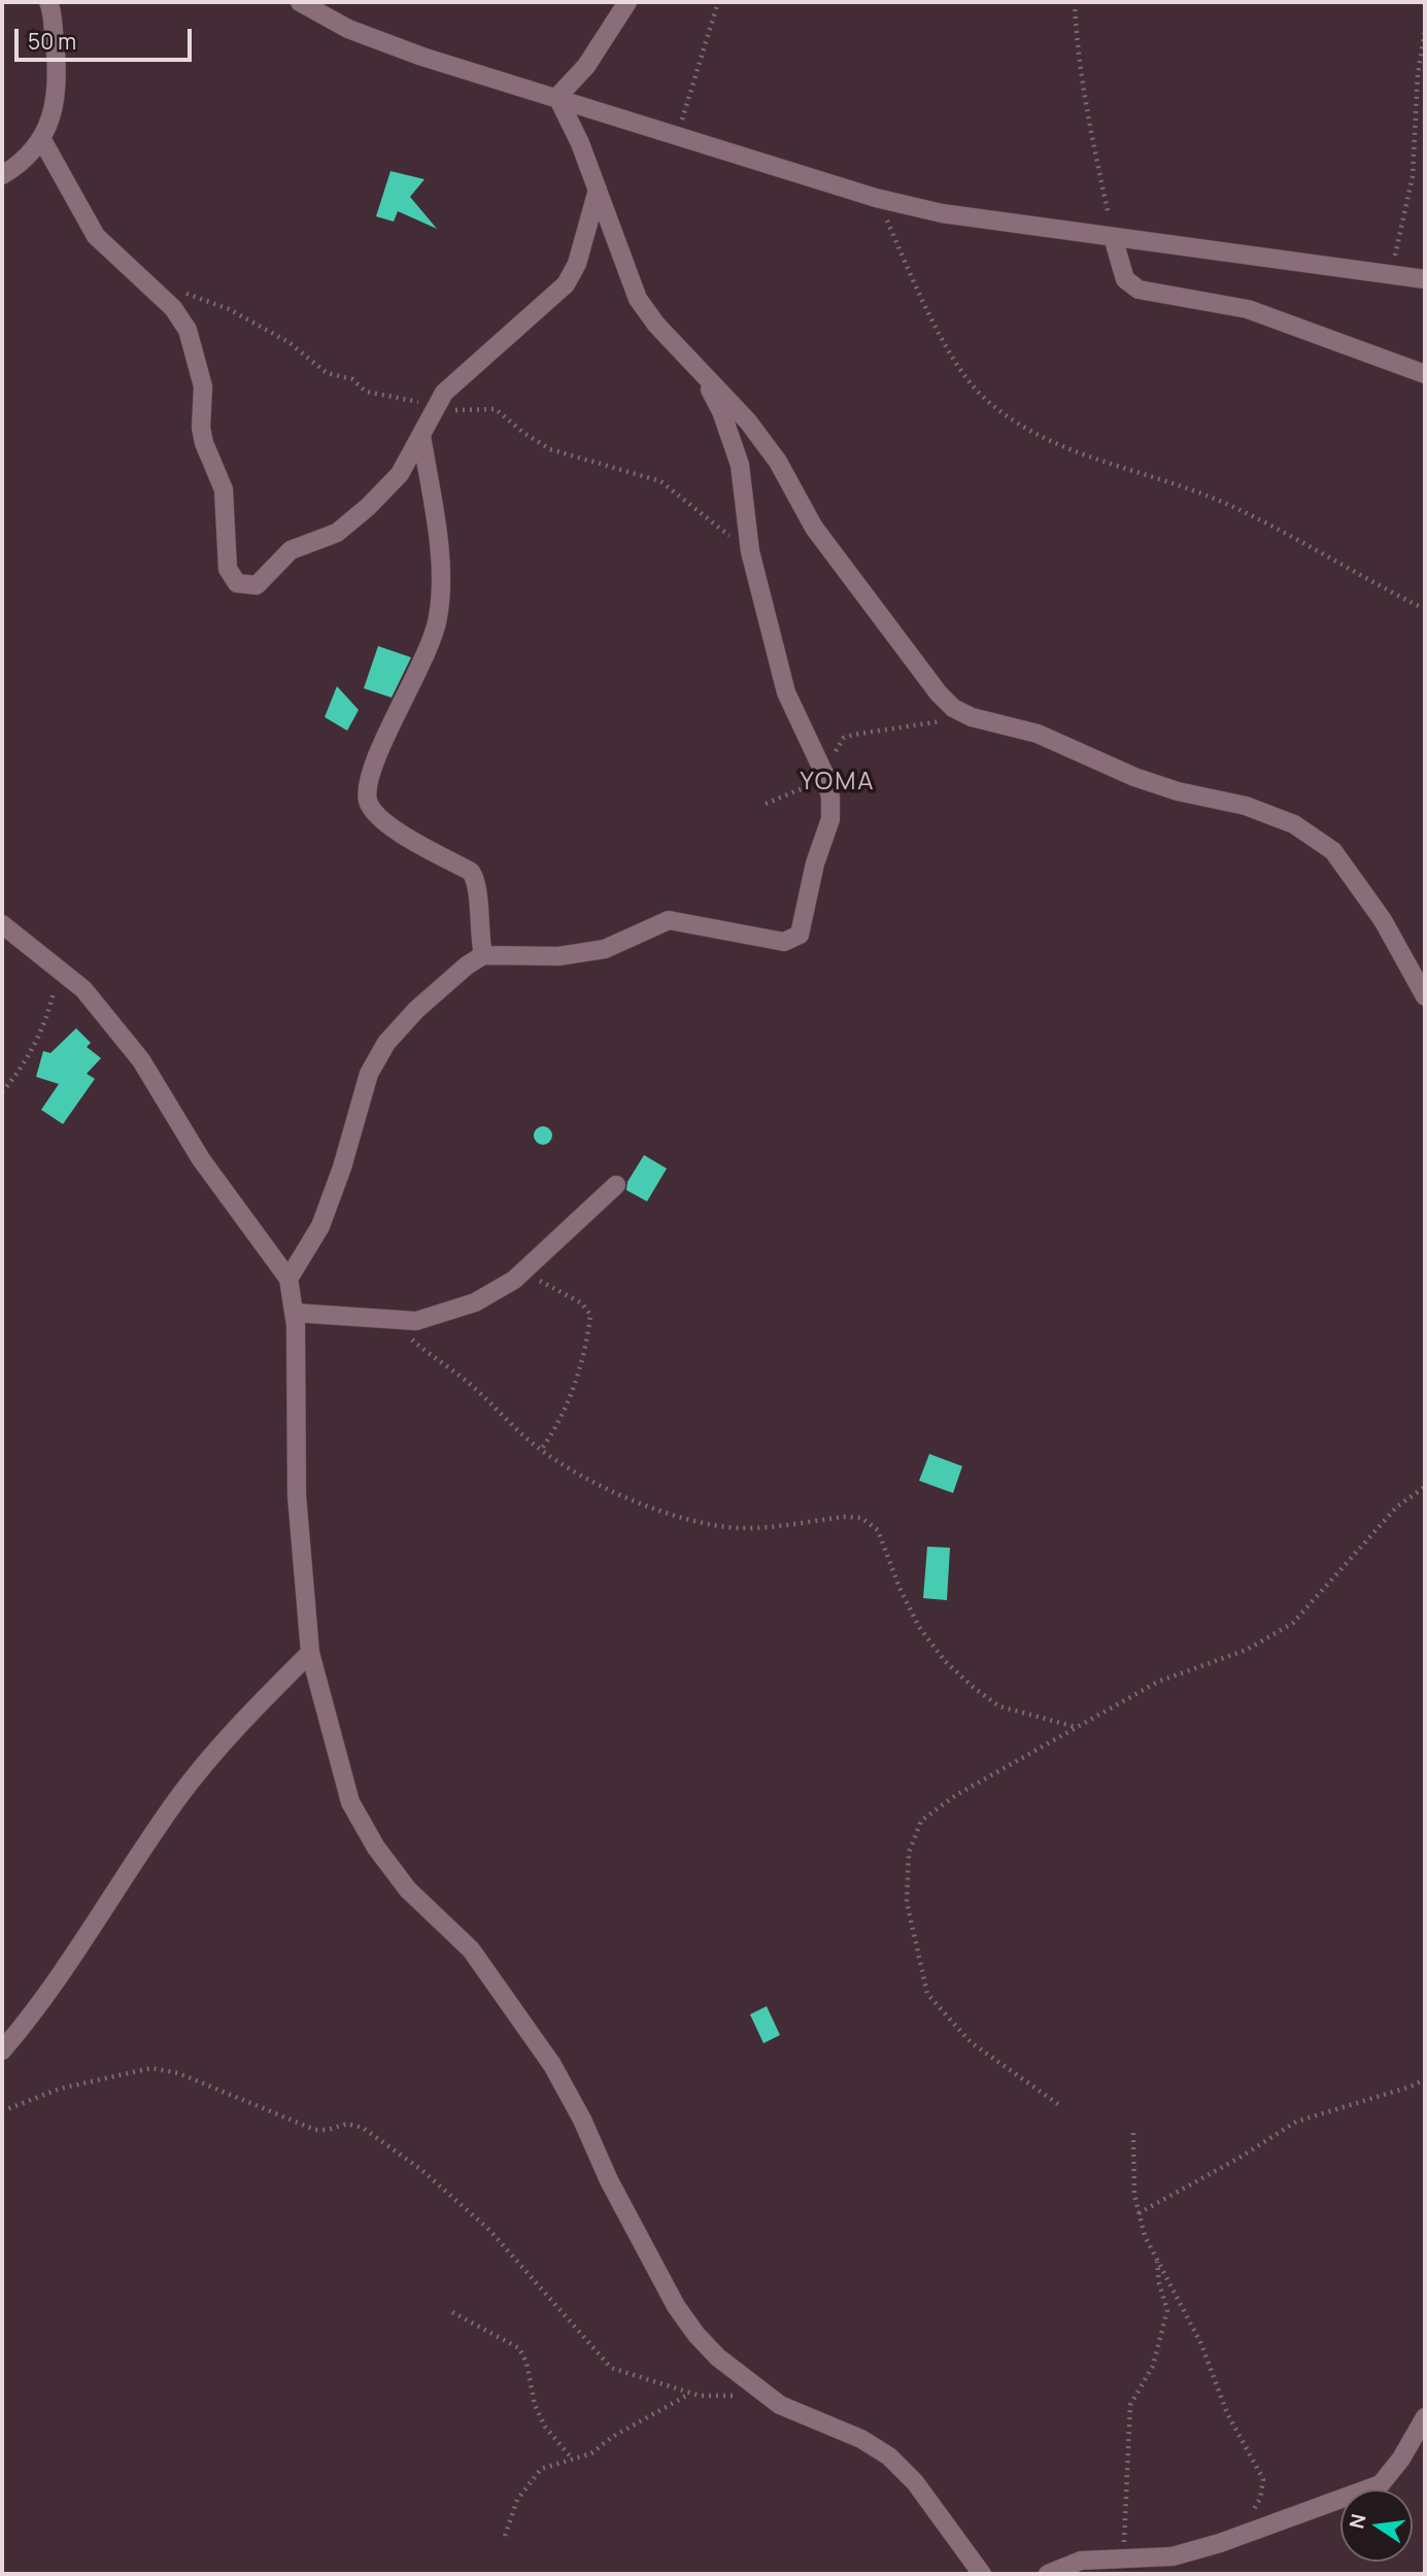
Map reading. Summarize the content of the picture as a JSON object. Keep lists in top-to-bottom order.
{
  "districts": ["YOMA"],
  "scale_bar": "50 m",
  "north": "left"
}
